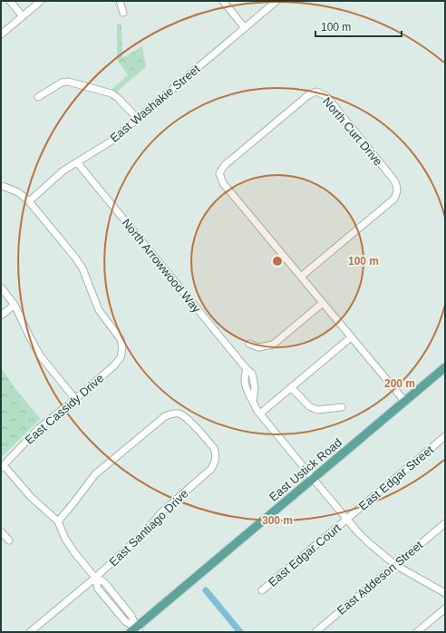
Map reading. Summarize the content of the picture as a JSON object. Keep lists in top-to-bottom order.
{
  "streets": {
    "main road": ["East Ustick Road"],
    "street": [
      "East Washakie Street",
      "North Curt Drive",
      "North Arrowwood Way",
      "East Cassidy Drive",
      "East Edgar Street",
      "East Santiago Drive",
      "East Edgar Court",
      "East Addeson Street"
    ]
  },
  "crossings": [
    ["East Washakie Street", "North Arrowwood Way"],
    ["East Washakie Street", "East Cassidy Drive"],
    ["North Curt Drive", "East Ustick Road"],
    ["North Arrowwood Way", "East Ustick Road"],
    ["North Arrowwood Way", "East Edgar Street"],
    ["North Arrowwood Way", "East Edgar Court"],
    ["North Arrowwood Way", "East Addeson Street"],
    ["East Edgar Street", "East Edgar Court"]
  ],
  "scale_bar": "100 m",
  "rings": ["100 m", "200 m", "300 m"]
}
